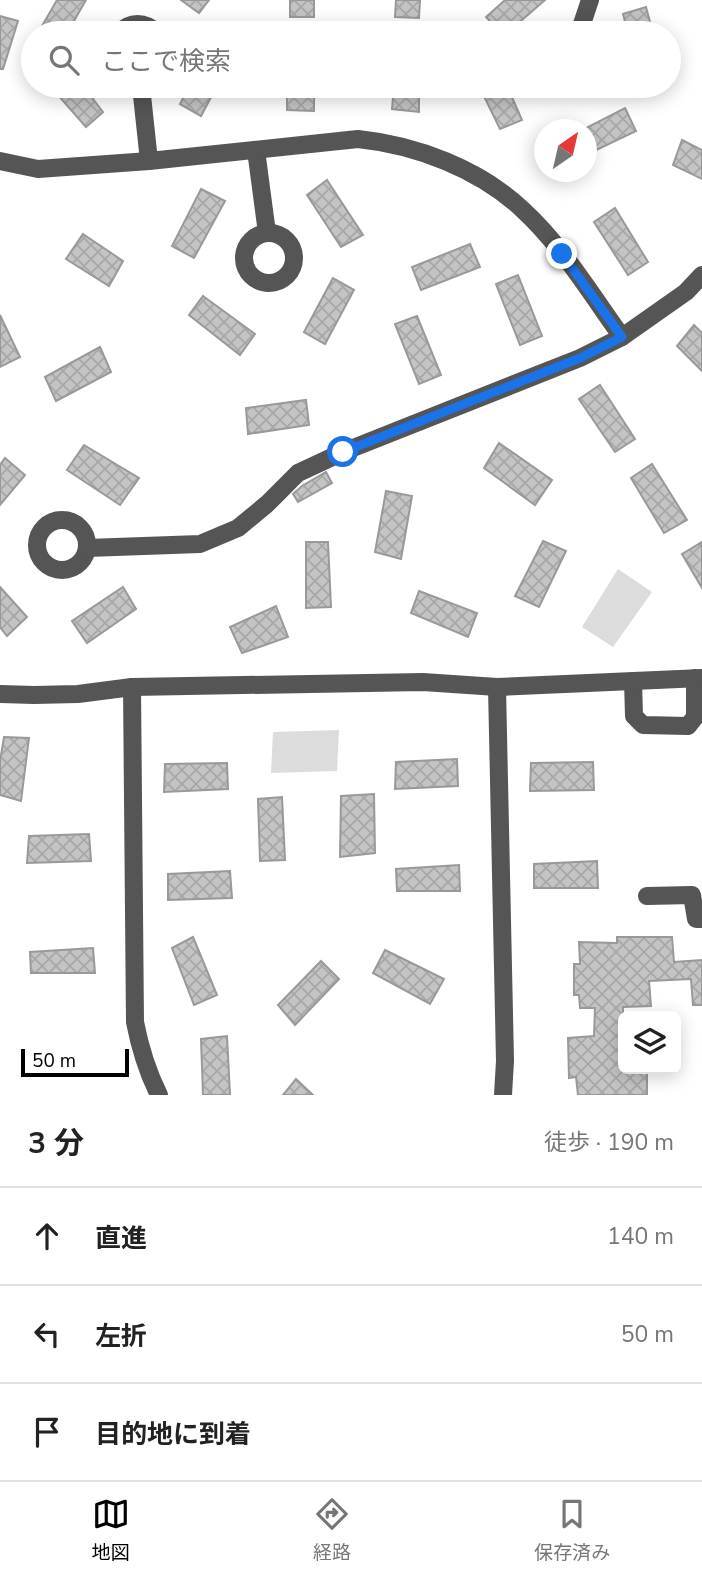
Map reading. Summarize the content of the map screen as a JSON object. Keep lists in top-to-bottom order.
{
  "scale_bar": "50 m",
  "north": "top right",
  "page": {
    "search": "ここで検索",
    "scale": "50 m",
    "heading": ["3 分", "徒歩 · 190 m"],
    "list": [
      ["直進", "140 m"],
      ["左折", "50 m"],
      "目的地に到着"
    ],
    "nav": ["地図", "経路", "保存済み"]
  }
}
